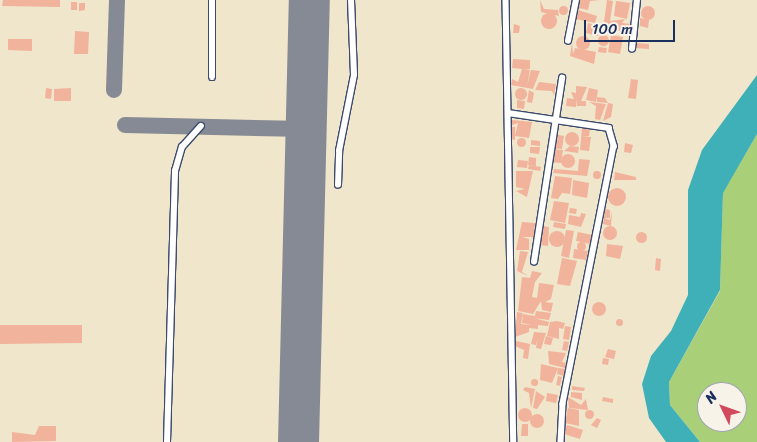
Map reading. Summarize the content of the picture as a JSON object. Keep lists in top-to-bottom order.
{
  "scale_bar": "100 m",
  "north": "top left"
}
